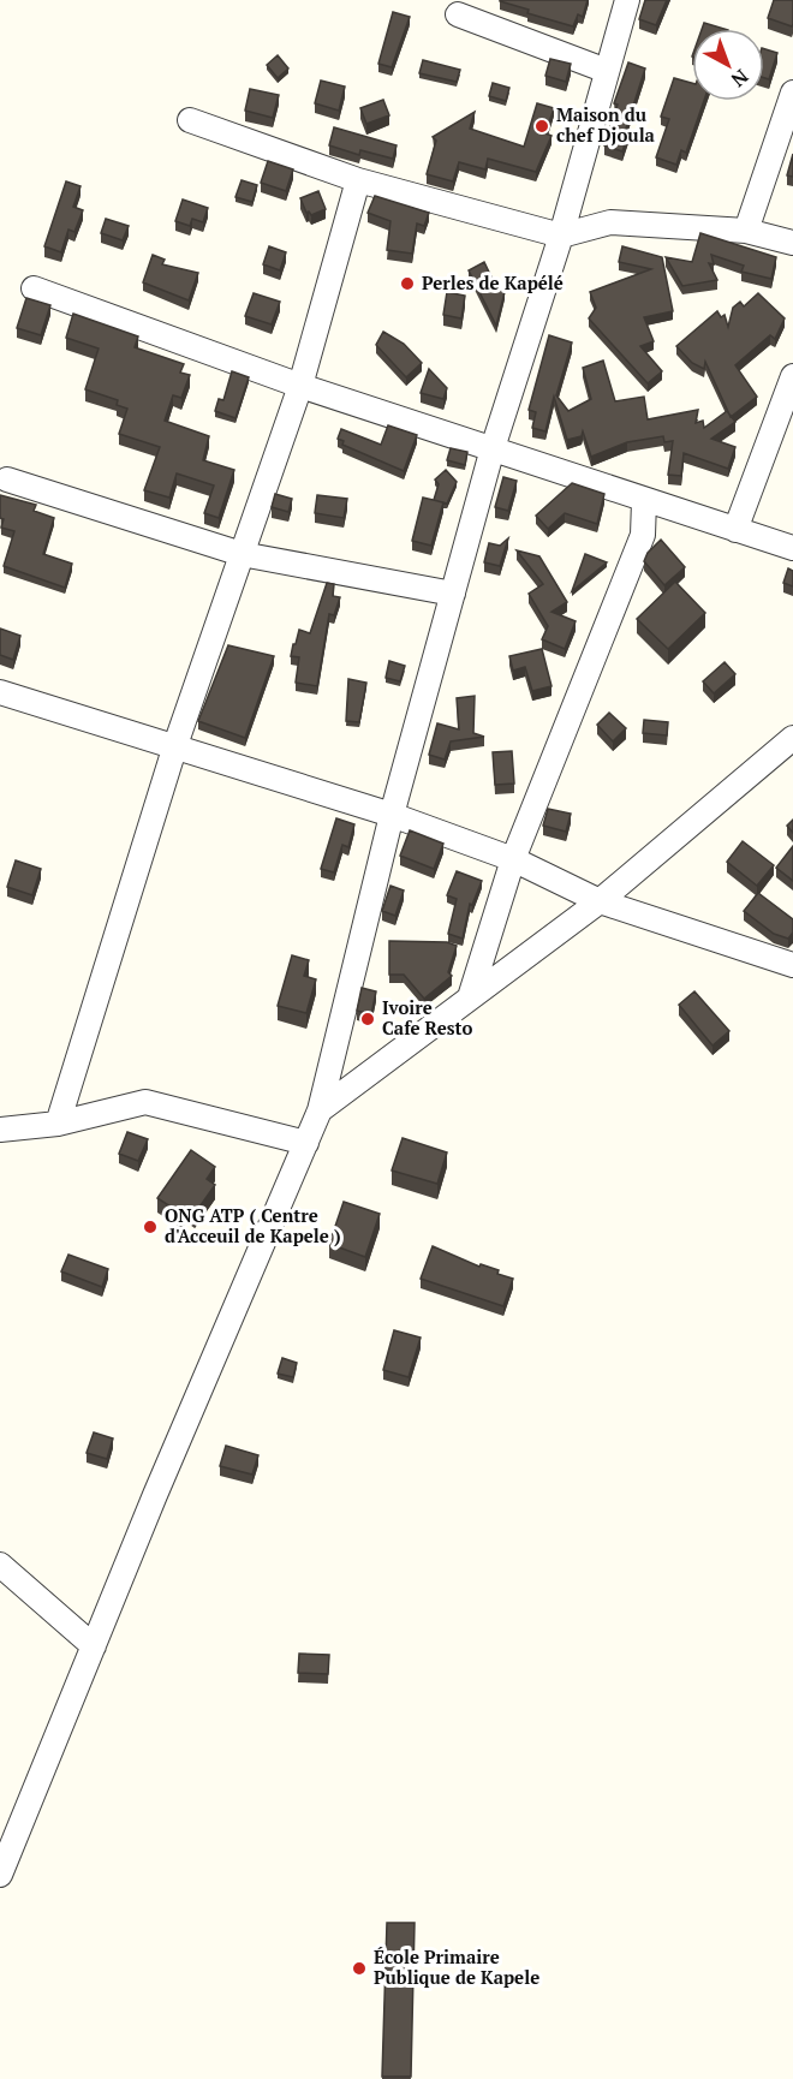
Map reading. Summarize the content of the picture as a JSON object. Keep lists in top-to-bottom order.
{
  "places": [
    "Maison du chef Djoula",
    "Perles de Kapélé",
    "Ivoire Cafe Resto",
    "ONG ATP ( Centre d'Acceuil de Kapele )",
    "École Primaire Publique de Kapele"
  ],
  "north": "bottom right"
}
